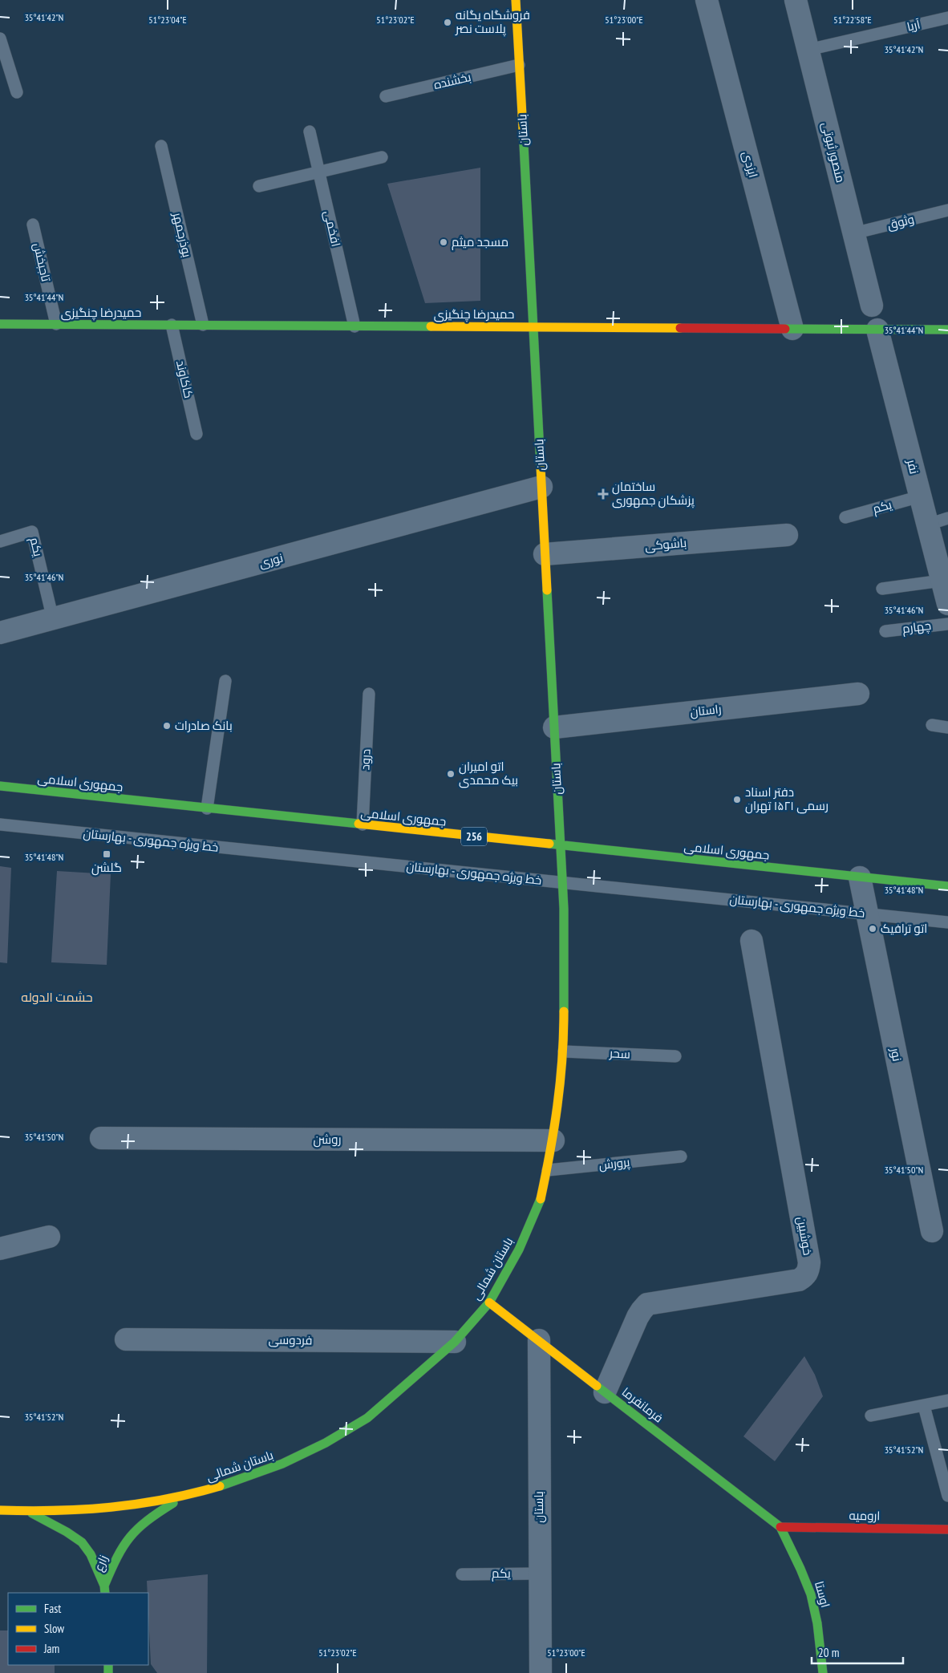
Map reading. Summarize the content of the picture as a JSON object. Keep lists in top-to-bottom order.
{
  "streets": {
    "street": [
      "باستان",
      "منصور ثبوتی",
      "ایزدی",
      "حمیدرضا چنگیزی",
      "نفر",
      "باشوکی",
      "نوری",
      "راستان",
      "جمهوری اسلامی",
      "256",
      "نور",
      "روشن",
      "خوشبین",
      "باستان شمالی",
      "فردوسی",
      "فرمانفرما",
      "ارومیه",
      "زارع",
      "اوستا"
    ],
    "lane": [
      "آریا",
      "بخشنده",
      "وثوق",
      "افخمی",
      "بوذرجمهر",
      "تاجبخش",
      "کاکاوند",
      "یکم",
      "چهارم",
      "درود",
      "خط ویژه جمهوری - بهارستان",
      "سحر",
      "پرورش"
    ]
  },
  "crossings": [
    ["آریا", "منصور ثبوتی"],
    ["بخشنده", "باستان"],
    ["باستان", "حمیدرضا چنگیزی"],
    ["باستان", "یکم"],
    ["باستان", "باشوکی"],
    ["باستان", "نوری"],
    ["باستان", "راستان"],
    ["باستان", "جمهوری اسلامی"],
    ["باستان", "خط ویژه جمهوری - بهارستان"],
    ["باستان", "باستان شمالی"],
    ["باستان", "فرمانفرما"],
    ["منصور ثبوتی", "وثوق"],
    ["ایزدی", "حمیدرضا چنگیزی"],
    ["افخمی", "حمیدرضا چنگیزی"],
    ["بوذرجمهر", "حمیدرضا چنگیزی"],
    ["تاجبخش", "حمیدرضا چنگیزی"],
    ["حمیدرضا چنگیزی", "کاکاوند"],
    ["حمیدرضا چنگیزی", "نفر"],
    ["نفر", "یکم"],
    ["یکم", "نوری"],
    ["درود", "جمهوری اسلامی"],
    ["جمهوری اسلامی", "نور"],
    ["خط ویژه جمهوری - بهارستان", "نور"],
    ["سحر", "باستان شمالی"],
    ["روشن", "باستان شمالی"],
    ["پرورش", "باستان شمالی"],
    ["خوشبین", "فرمانفرما"],
    ["باستان شمالی", "فردوسی"],
    ["باستان شمالی", "فرمانفرما"],
    ["باستان شمالی", "زارع"],
    ["فرمانفرما", "ارومیه"],
    ["فرمانفرما", "اوستا"],
    ["ارومیه", "اوستا"]
  ],
  "districts": ["حشمت الدوله"],
  "places": {
    "other": [
      "فروشگاه یگانه پلاست نصر",
      "مسجد میثم",
      "بانک صادرات",
      "اتو امیران بیک محمدی",
      "دفتر اسناد رسمی ۱۵۲۱ تهران",
      "اتو ترافیک"
    ],
    "health": ["ساختمان پزشکان جمهوری"],
    "transit": ["گلشن"]
  },
  "legend": ["Fast", "Slow", "Jam"],
  "scale_bar": "20 m",
  "coordinates": [
    "35°41'42\"N",
    "51°23'04\"E",
    "51°23'02\"E",
    "51°23'00\"E",
    "51°22'58\"E",
    "35°41'44\"N",
    "35°41'46\"N",
    "35°41'48\"N",
    "35°41'50\"N",
    "35°41'52\"N"
  ]
}
